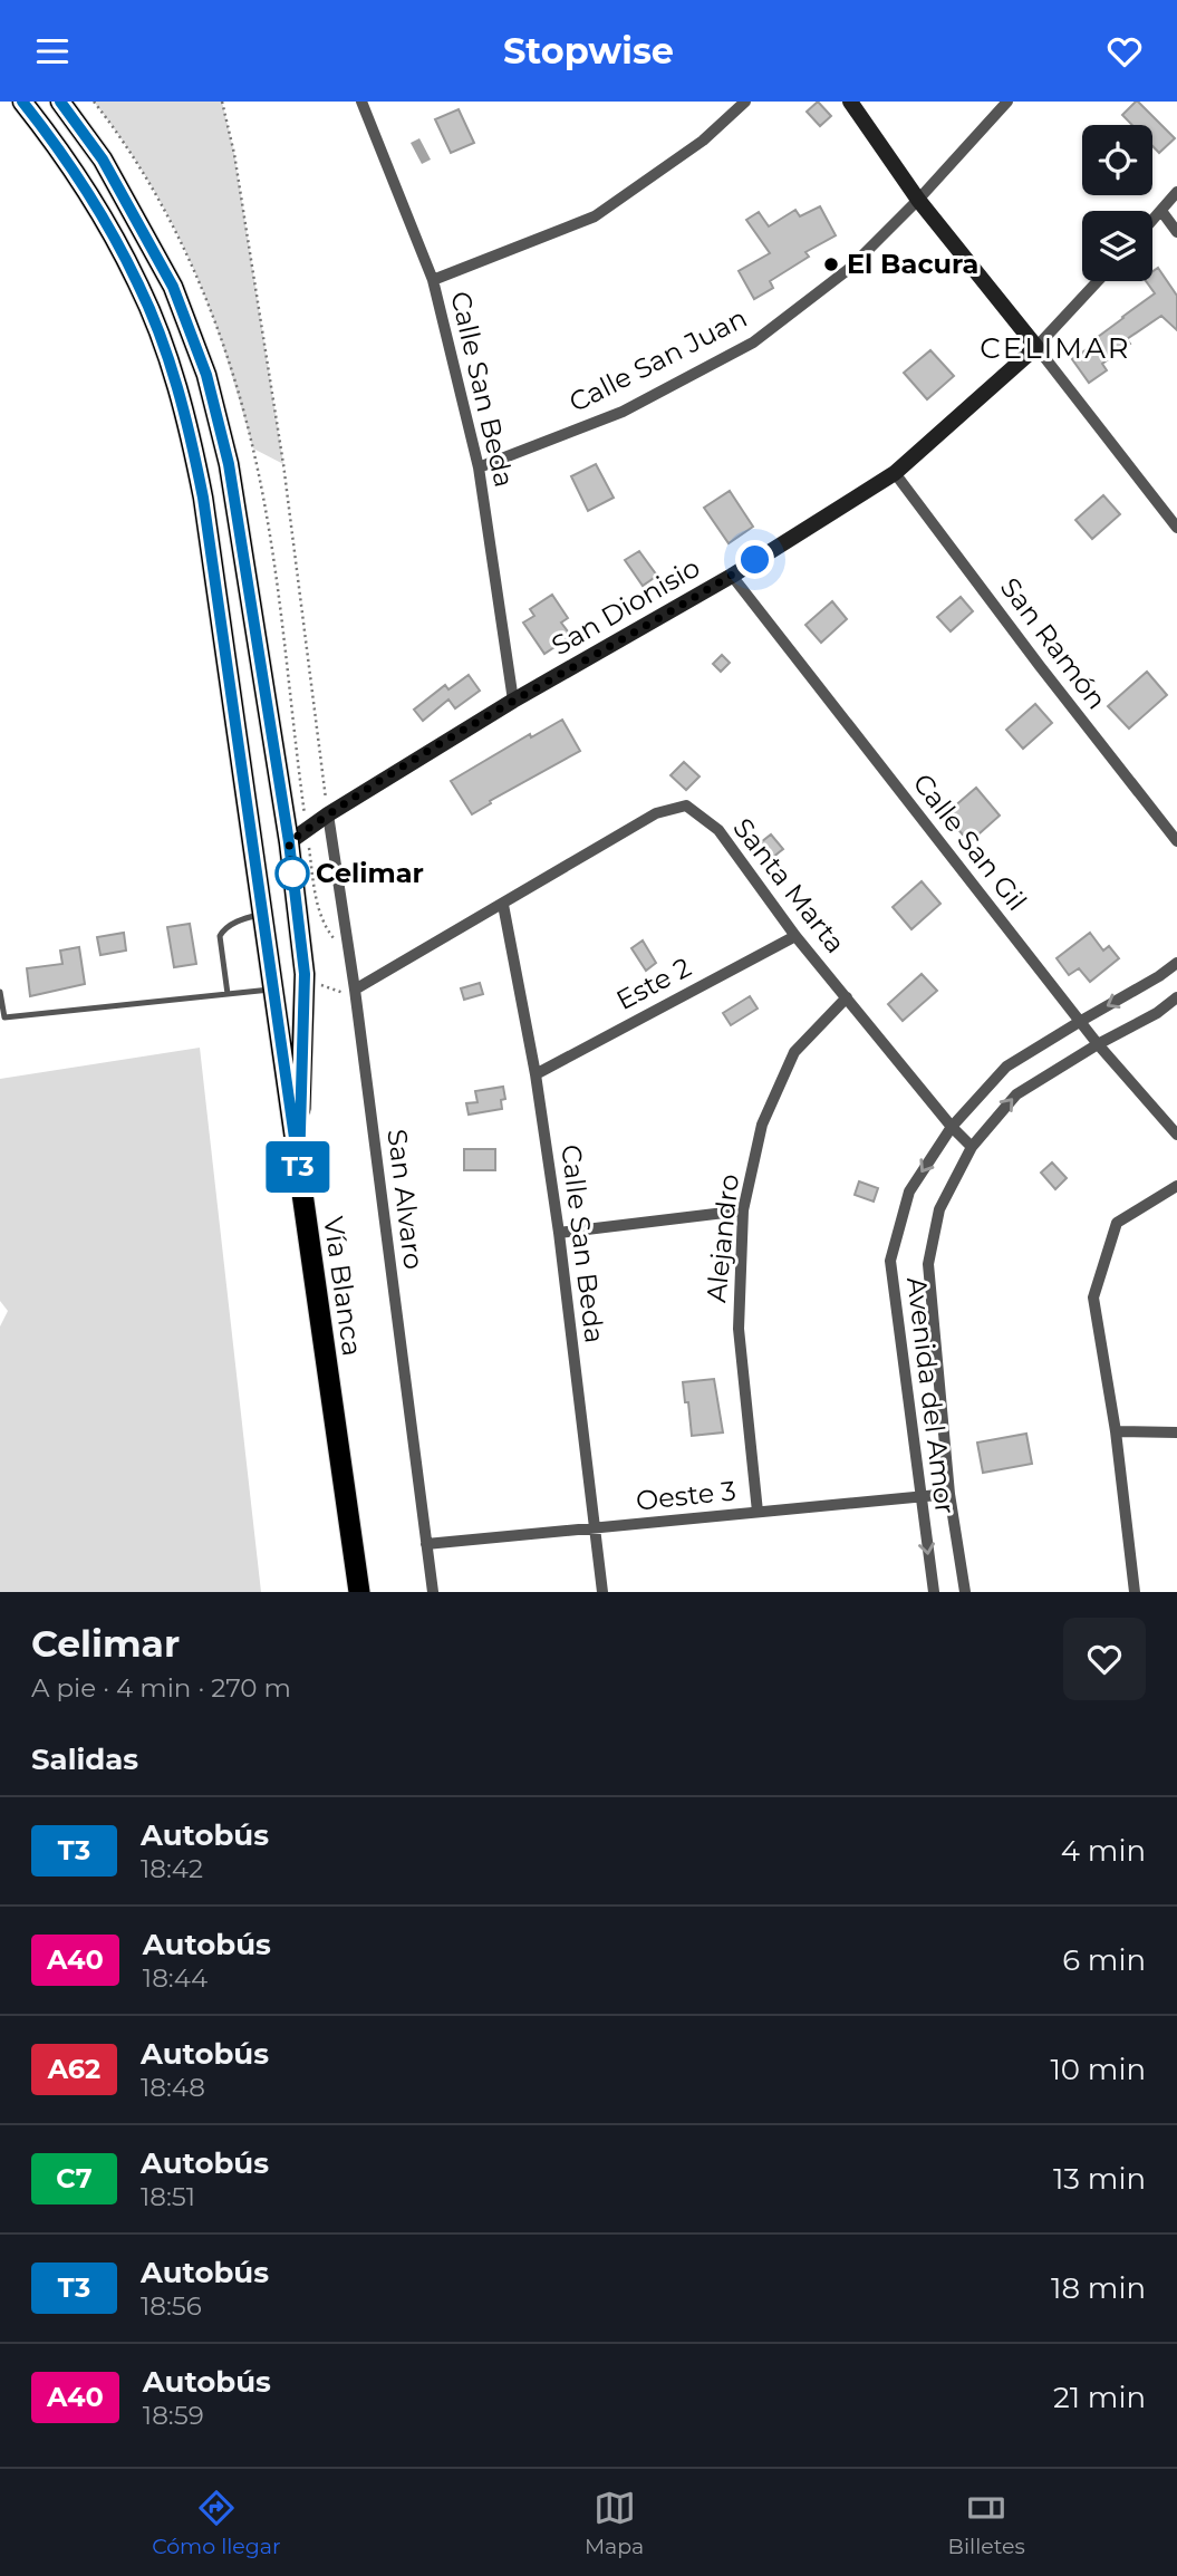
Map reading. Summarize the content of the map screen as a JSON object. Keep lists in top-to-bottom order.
{
  "streets": {
    "highway": ["Vía Blanca"],
    "street": [
      "Calle San Juan",
      "Calle San Beda",
      "San Dionisio",
      "San Ramón",
      "Calle San Gil",
      "Santa Marta",
      "Este 2",
      "San Alvaro",
      "Alejandro",
      "Avenida del Amor",
      "Oeste 3"
    ]
  },
  "crossings": [
    ["Calle San Juan", "Calle San Beda"],
    ["Calle San Beda", "San Dionisio"],
    ["Calle San Beda", "Santa Marta"],
    ["Calle San Beda", "Este 2"],
    ["Calle San Beda", "Oeste 3"],
    ["San Dionisio", "San Ramón"],
    ["San Dionisio", "Calle San Gil"],
    ["San Dionisio", "San Alvaro"],
    ["Calle San Gil", "Avenida del Amor"],
    ["Santa Marta", "Este 2"],
    ["Santa Marta", "San Alvaro"],
    ["Santa Marta", "Alejandro"],
    ["Santa Marta", "Avenida del Amor"],
    ["San Alvaro", "Oeste 3"],
    ["Alejandro", "Oeste 3"],
    ["Avenida del Amor", "Oeste 3"]
  ],
  "districts": ["CELIMAR"],
  "places": ["El Bacura", "Celimar"],
  "lines": ["bus line T3"],
  "page": {
    "header": "Stopwise",
    "on_map": "T3",
    "heading": [
      ["Celimar", "A pie · 4 min · 270 m"],
      "Salidas"
    ],
    "list": [
      {
        "mark": "T3",
        "name": "Autobús",
        "note": "18:42",
        "value": "4 min"
      },
      {
        "mark": "A40",
        "name": "Autobús",
        "note": "18:44",
        "value": "6 min"
      },
      {
        "mark": "A62",
        "name": "Autobús",
        "note": "18:48",
        "value": "10 min"
      },
      {
        "mark": "C7",
        "name": "Autobús",
        "note": "18:51",
        "value": "13 min"
      },
      {
        "mark": "T3",
        "name": "Autobús",
        "note": "18:56",
        "value": "18 min"
      },
      {
        "mark": "A40",
        "name": "Autobús",
        "note": "18:59",
        "value": "21 min"
      }
    ],
    "tabs": ["Cómo llegar", "Mapa", "Billetes"]
  }
}
